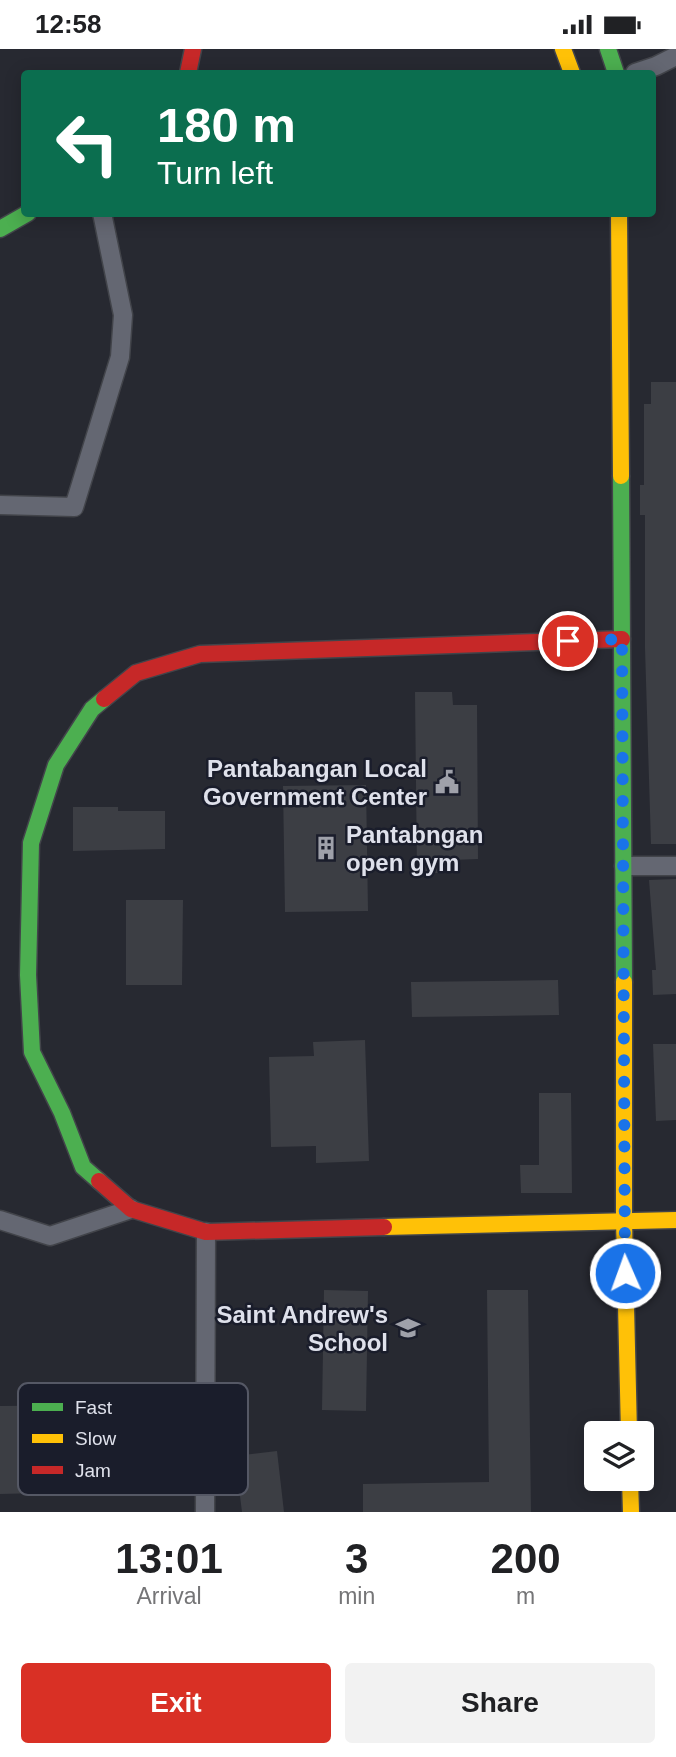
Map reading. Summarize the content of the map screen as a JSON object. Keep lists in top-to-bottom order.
{
  "places": {
    "public building": ["Pantabangan Local Government Center"],
    "building": ["Pantabngan open gym"],
    "school or university": ["Saint Andrew's School"]
  },
  "legend": ["Fast", "Slow", "Jam"],
  "page": {
    "status": "12:58",
    "turn": ["180 m", "Turn left"],
    "eta": [
      "13:01",
      "Arrival",
      "3",
      "min",
      "200",
      "m"
    ],
    "buttons": ["Exit", "Share"]
  }
}
